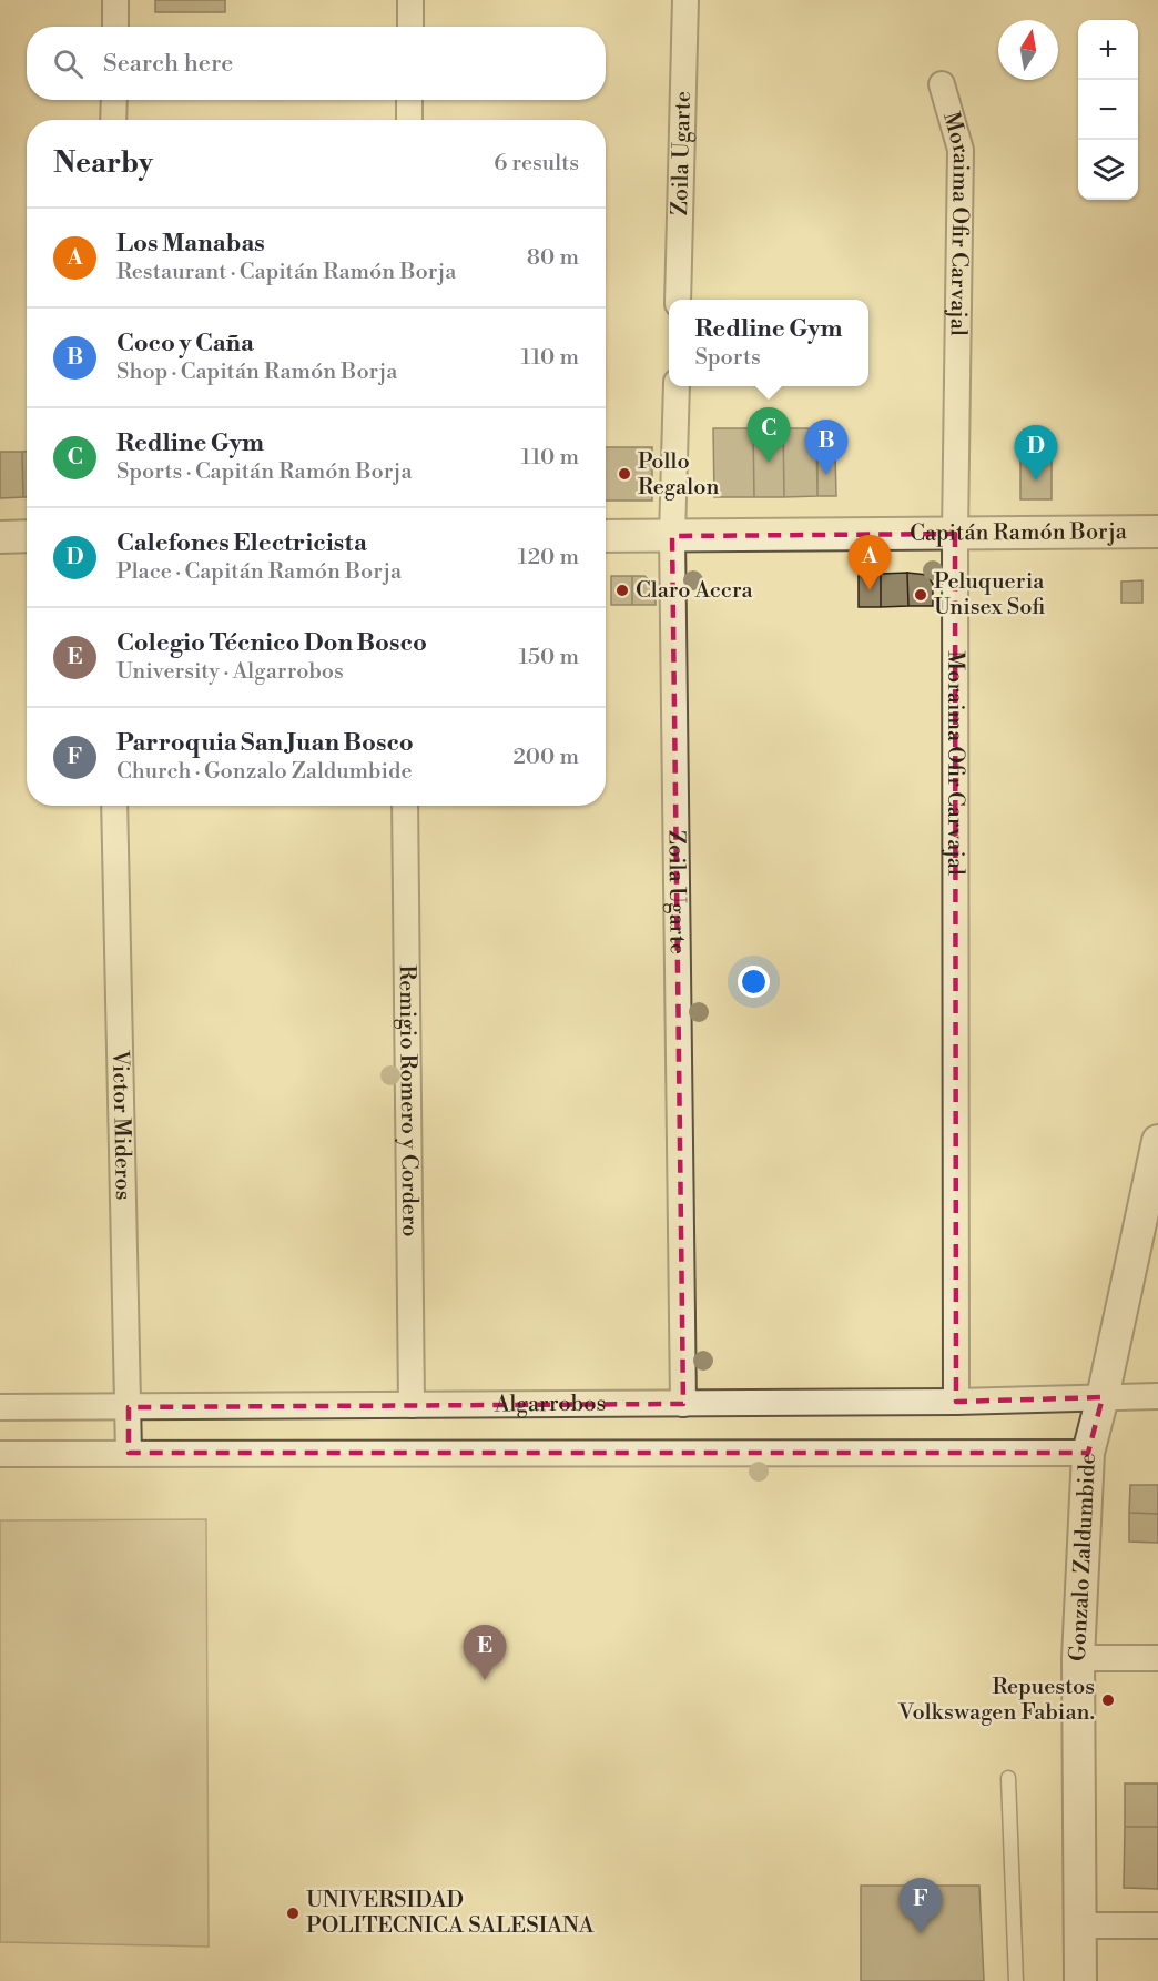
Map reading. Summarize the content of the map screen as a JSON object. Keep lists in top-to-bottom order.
{
  "streets": {
    "street": [
      "Zoila Ugarte",
      "Moraima Ofir Carvajal",
      "Capitán Ramón Borja",
      "Remigio Romero y Cordero",
      "Victor Mideros",
      "Algarrobos",
      "Gonzalo Zaldumbide"
    ]
  },
  "crossings": [
    ["Zoila Ugarte", "Capitán Ramón Borja"],
    ["Zoila Ugarte", "Algarrobos"],
    ["Moraima Ofir Carvajal", "Capitán Ramón Borja"],
    ["Moraima Ofir Carvajal", "Algarrobos"],
    ["Remigio Romero y Cordero", "Algarrobos"],
    ["Victor Mideros", "Algarrobos"],
    ["Algarrobos", "Gonzalo Zaldumbide"]
  ],
  "places": [
    "Pollo Regalon",
    "Claro Accra",
    "Peluqueria Unisex Sofi",
    "Repuestos Volkswagen Fabian.",
    "UNIVERSIDAD POLITECNICA SALESIANA"
  ],
  "north": "top",
  "page": {
    "map_buttons": ["+", "−"],
    "search": "Search here",
    "heading": ["Nearby", "6 results"],
    "list": [
      {
        "mark": "A",
        "name": "Los Manabas",
        "note": "Restaurant · Capitán Ramón Borja",
        "value": "80 m"
      },
      {
        "mark": "B",
        "name": "Coco y Caña",
        "note": "Shop · Capitán Ramón Borja",
        "value": "110 m"
      },
      {
        "mark": "C",
        "name": "Redline Gym",
        "note": "Sports · Capitán Ramón Borja",
        "value": "110 m"
      },
      {
        "mark": "D",
        "name": "Calefones Electricista",
        "note": "Place · Capitán Ramón Borja",
        "value": "120 m"
      },
      {
        "mark": "E",
        "name": "Colegio Técnico Don Bosco",
        "note": "University · Algarrobos",
        "value": "150 m"
      },
      {
        "mark": "F",
        "name": "Parroquia San Juan Bosco",
        "note": "Church · Gonzalo Zaldumbide",
        "value": "200 m"
      }
    ],
    "popup": ["Redline Gym", "Sports"],
    "pins": [
      "C",
      "B",
      "D",
      "A",
      "E",
      "F"
    ]
  }
}
